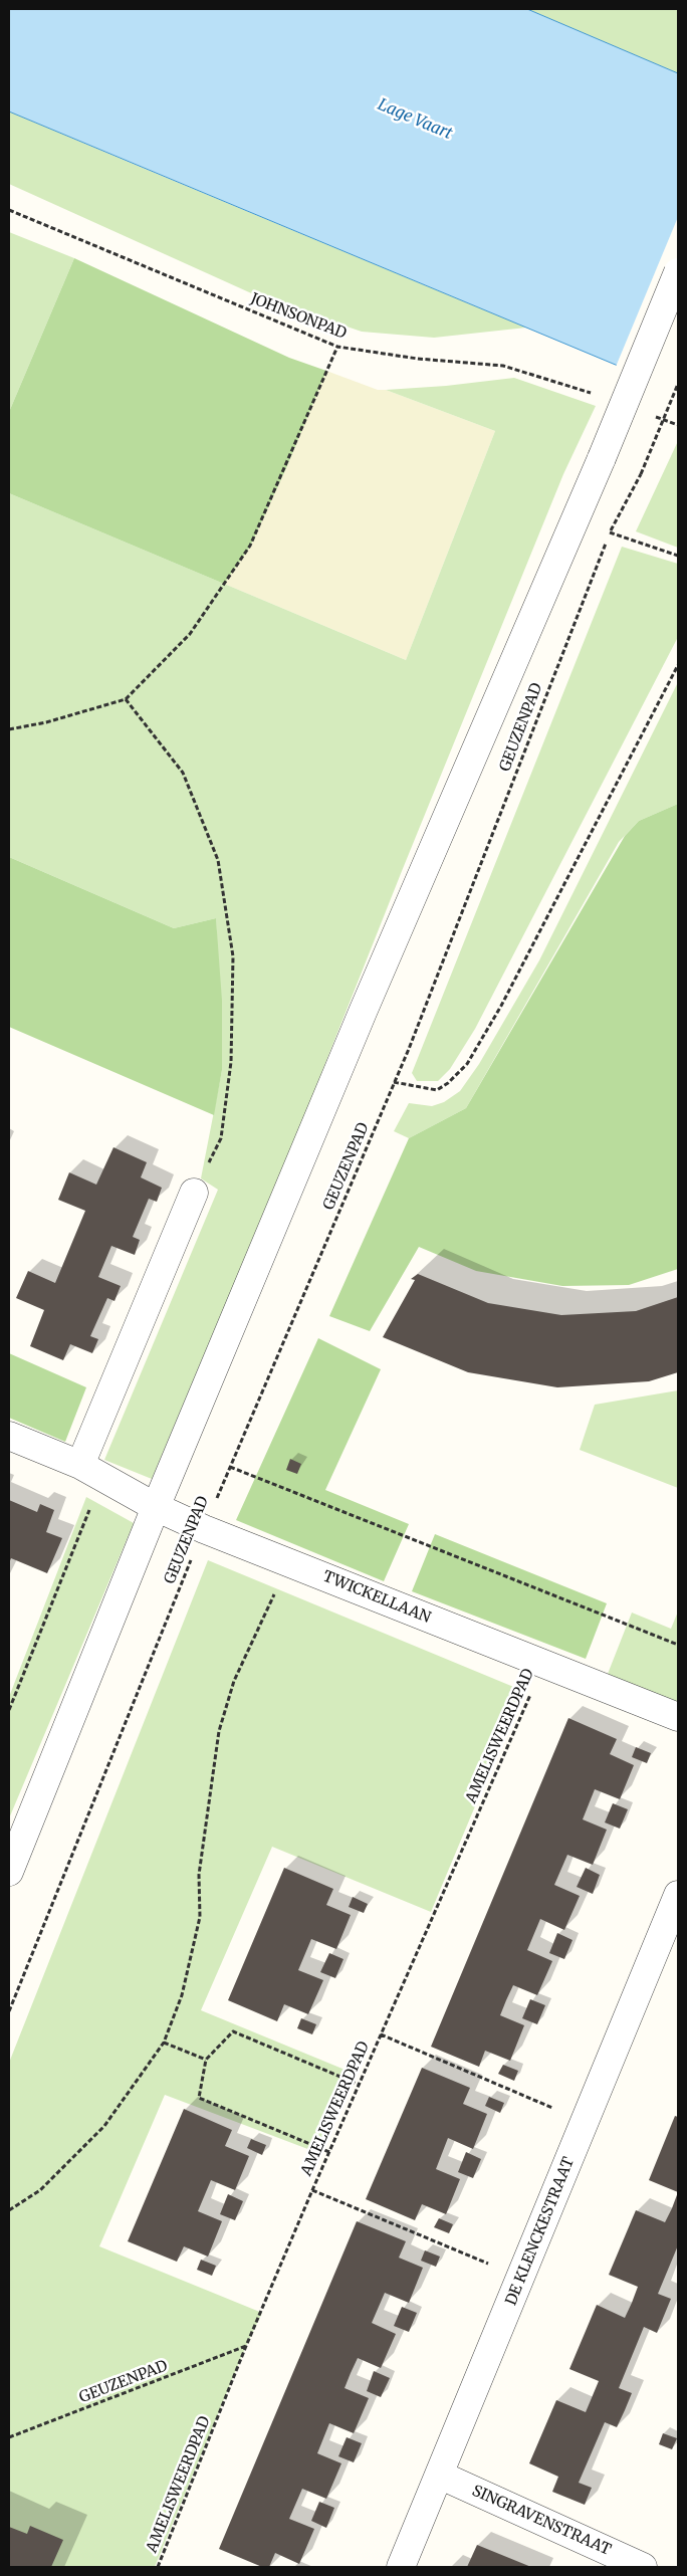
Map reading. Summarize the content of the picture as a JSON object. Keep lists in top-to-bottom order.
{
  "streets": {
    "street": ["TWICKELLAAN", "DE KLENCKESTRAAT", "SINGRAVENSTRAAT"],
    "path": ["JOHNSONPAD", "GEUZENPAD", "AMELISWEERDPAD"]
  },
  "crossings": [
    ["GEUZENPAD", "TWICKELLAAN"],
    ["GEUZENPAD", "AMELISWEERDPAD"],
    ["TWICKELLAAN", "AMELISWEERDPAD"],
    ["DE KLENCKESTRAAT", "SINGRAVENSTRAAT"]
  ],
  "water": ["Lage Vaart"]
}
